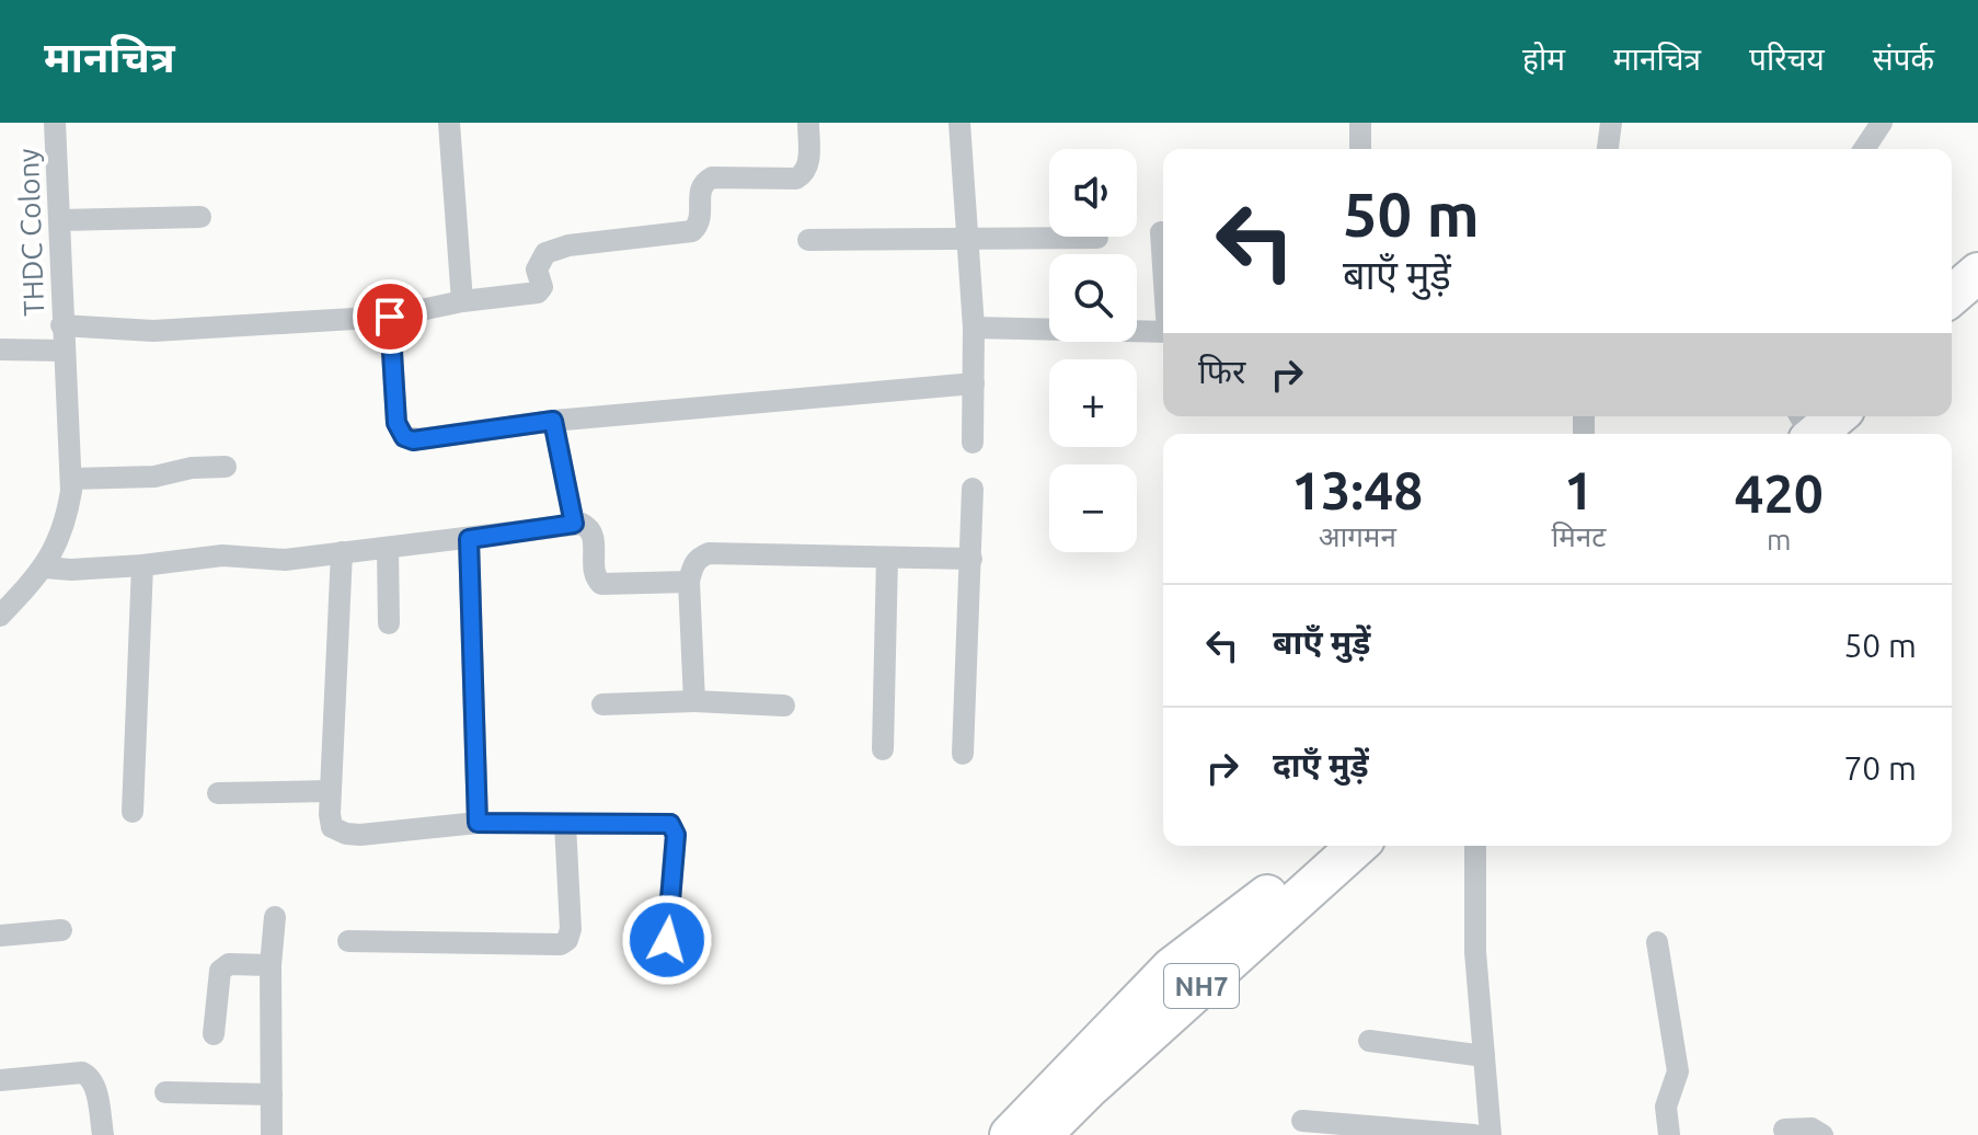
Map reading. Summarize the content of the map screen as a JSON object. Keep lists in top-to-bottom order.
{
  "streets": {
    "highway": ["NH7"],
    "street": ["THDC Colony"]
  },
  "page": {
    "header": "मानचित्र",
    "nav": [
      "होम",
      "मानचित्र",
      "परिचय",
      "संपर्क"
    ],
    "map_buttons": ["+", "−"],
    "turn": ["50 m", "बाएँ मुड़ें"],
    "then": "फिर",
    "eta": [
      "13:48",
      "आगमन",
      "1",
      "मिनट",
      "420",
      "m"
    ],
    "list": [
      {
        "name": "बाएँ मुड़ें",
        "value": "50 m"
      },
      {
        "name": "दाएँ मुड़ें",
        "value": "70 m"
      }
    ]
  }
}
